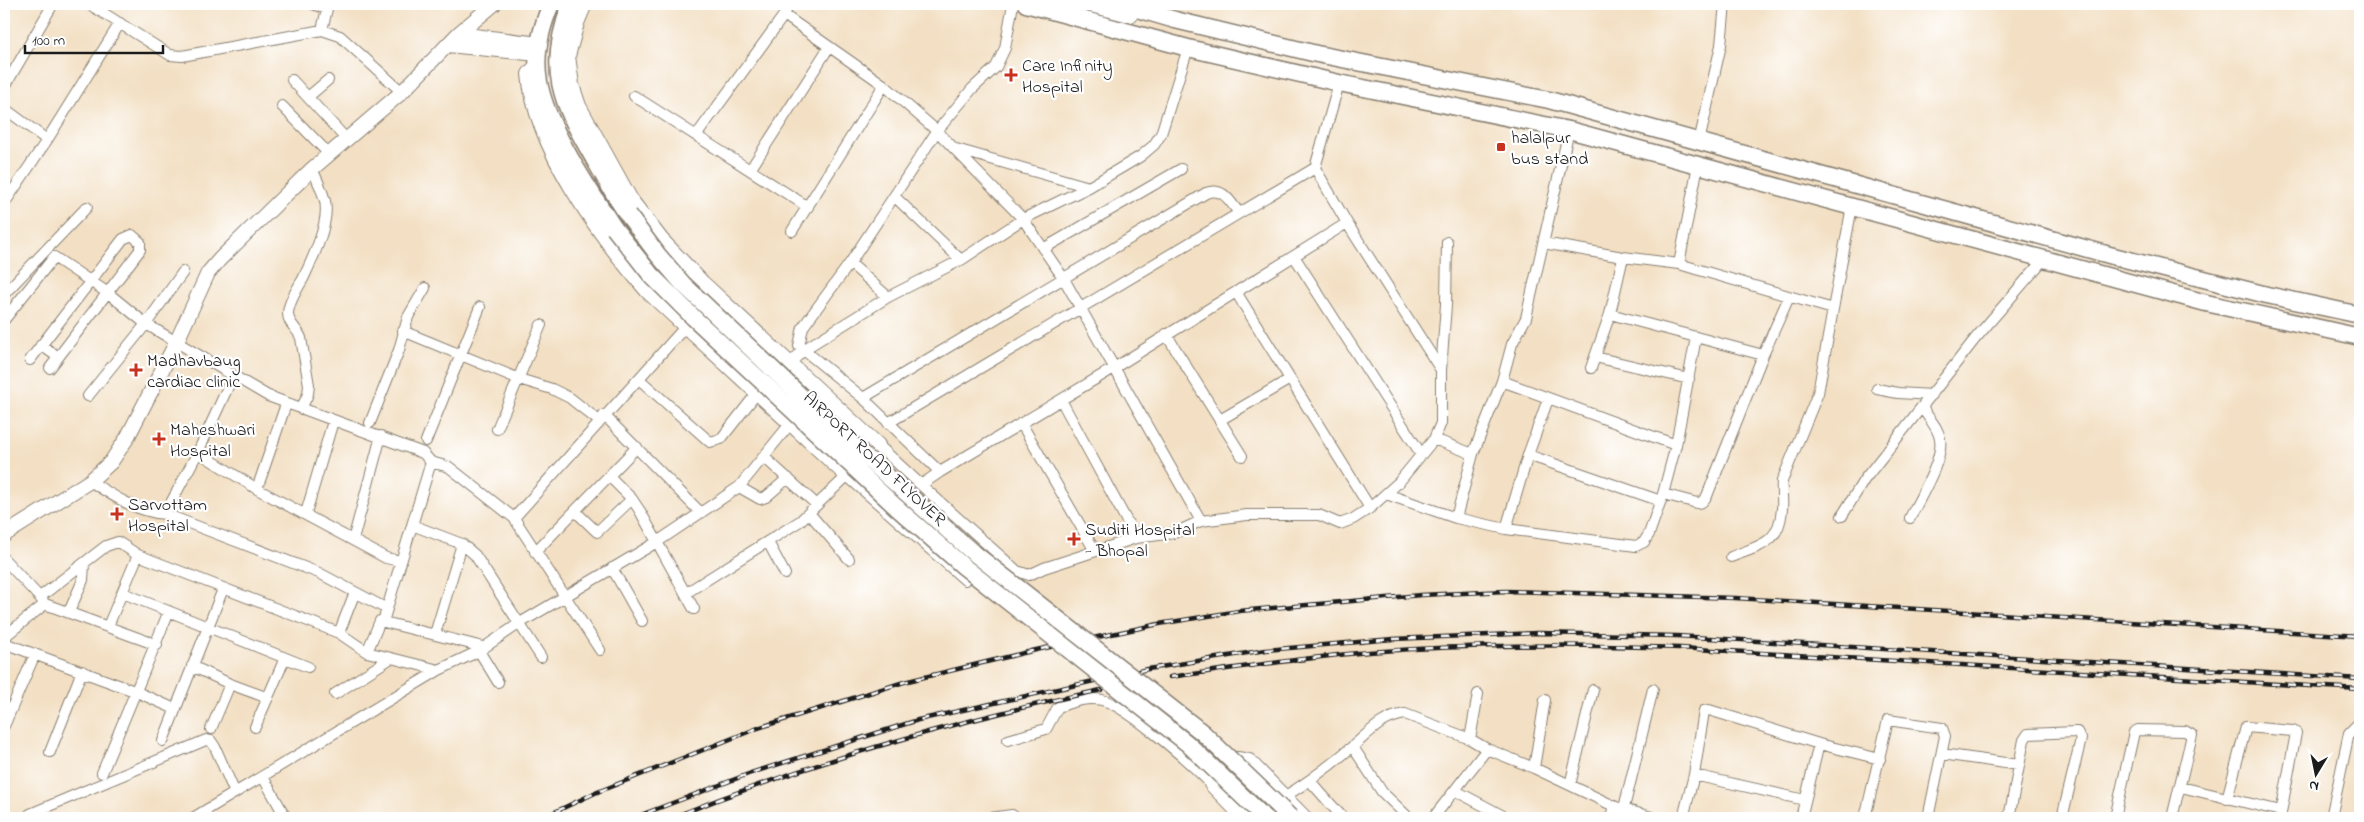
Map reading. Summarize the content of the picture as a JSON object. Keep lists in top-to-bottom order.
{
  "streets": {
    "main road": ["AIRPORT ROAD FLYOVER"]
  },
  "places": {
    "health": [
      "Care Infinity Hospital",
      "Madhavbaug cardiac clinic",
      "Maheshwari Hospital",
      "Sarvottam Hospital",
      "Suditi Hospital - Bhopal"
    ],
    "transit": ["halalpur bus stand"]
  },
  "scale_bar": "100 m",
  "north": "bottom"
}
